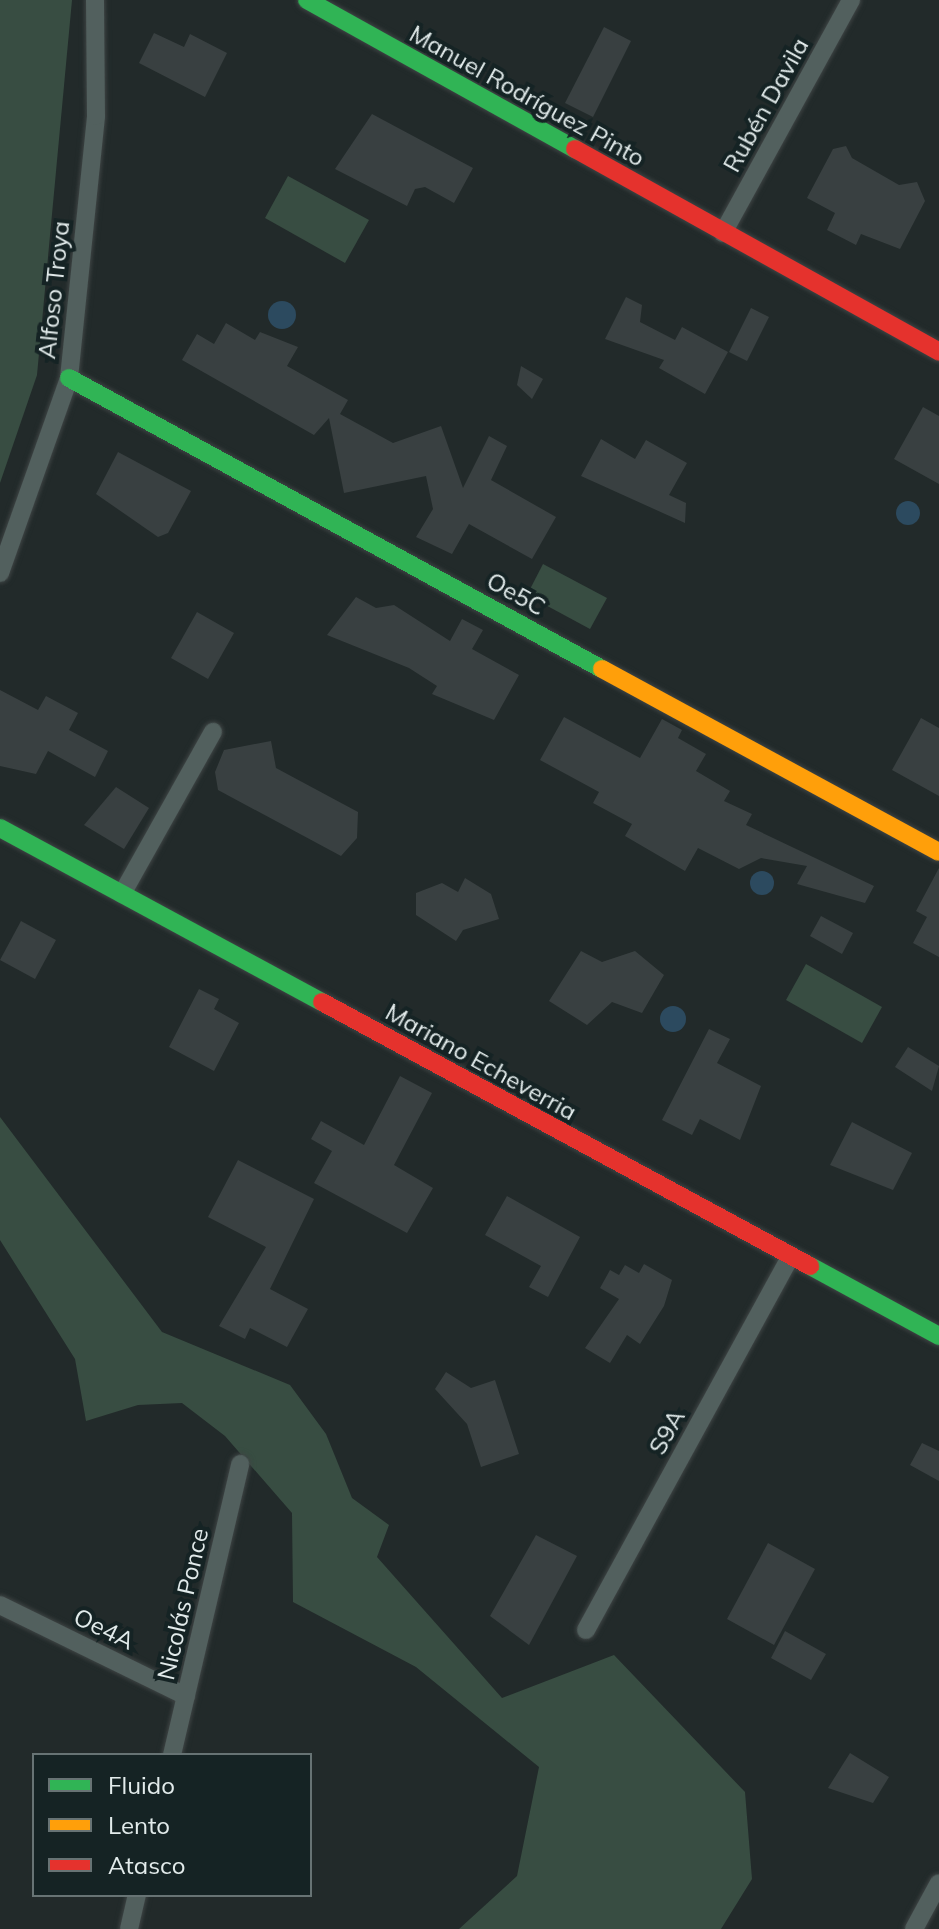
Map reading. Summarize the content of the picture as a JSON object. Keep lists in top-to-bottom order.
{
  "streets": {
    "street": [
      "Manuel Rodríguez Pinto",
      "Rubén Davila",
      "Alfoso Troya",
      "Oe5C",
      "Mariano Echeverria",
      "S9A",
      "Nicolás Ponce",
      "Oe4A"
    ]
  },
  "crossings": [
    ["Manuel Rodríguez Pinto", "Rubén Davila"],
    ["Alfoso Troya", "Oe5C"],
    ["Mariano Echeverria", "S9A"],
    ["Nicolás Ponce", "Oe4A"]
  ],
  "legend": ["Fluido", "Lento", "Atasco"]
}
